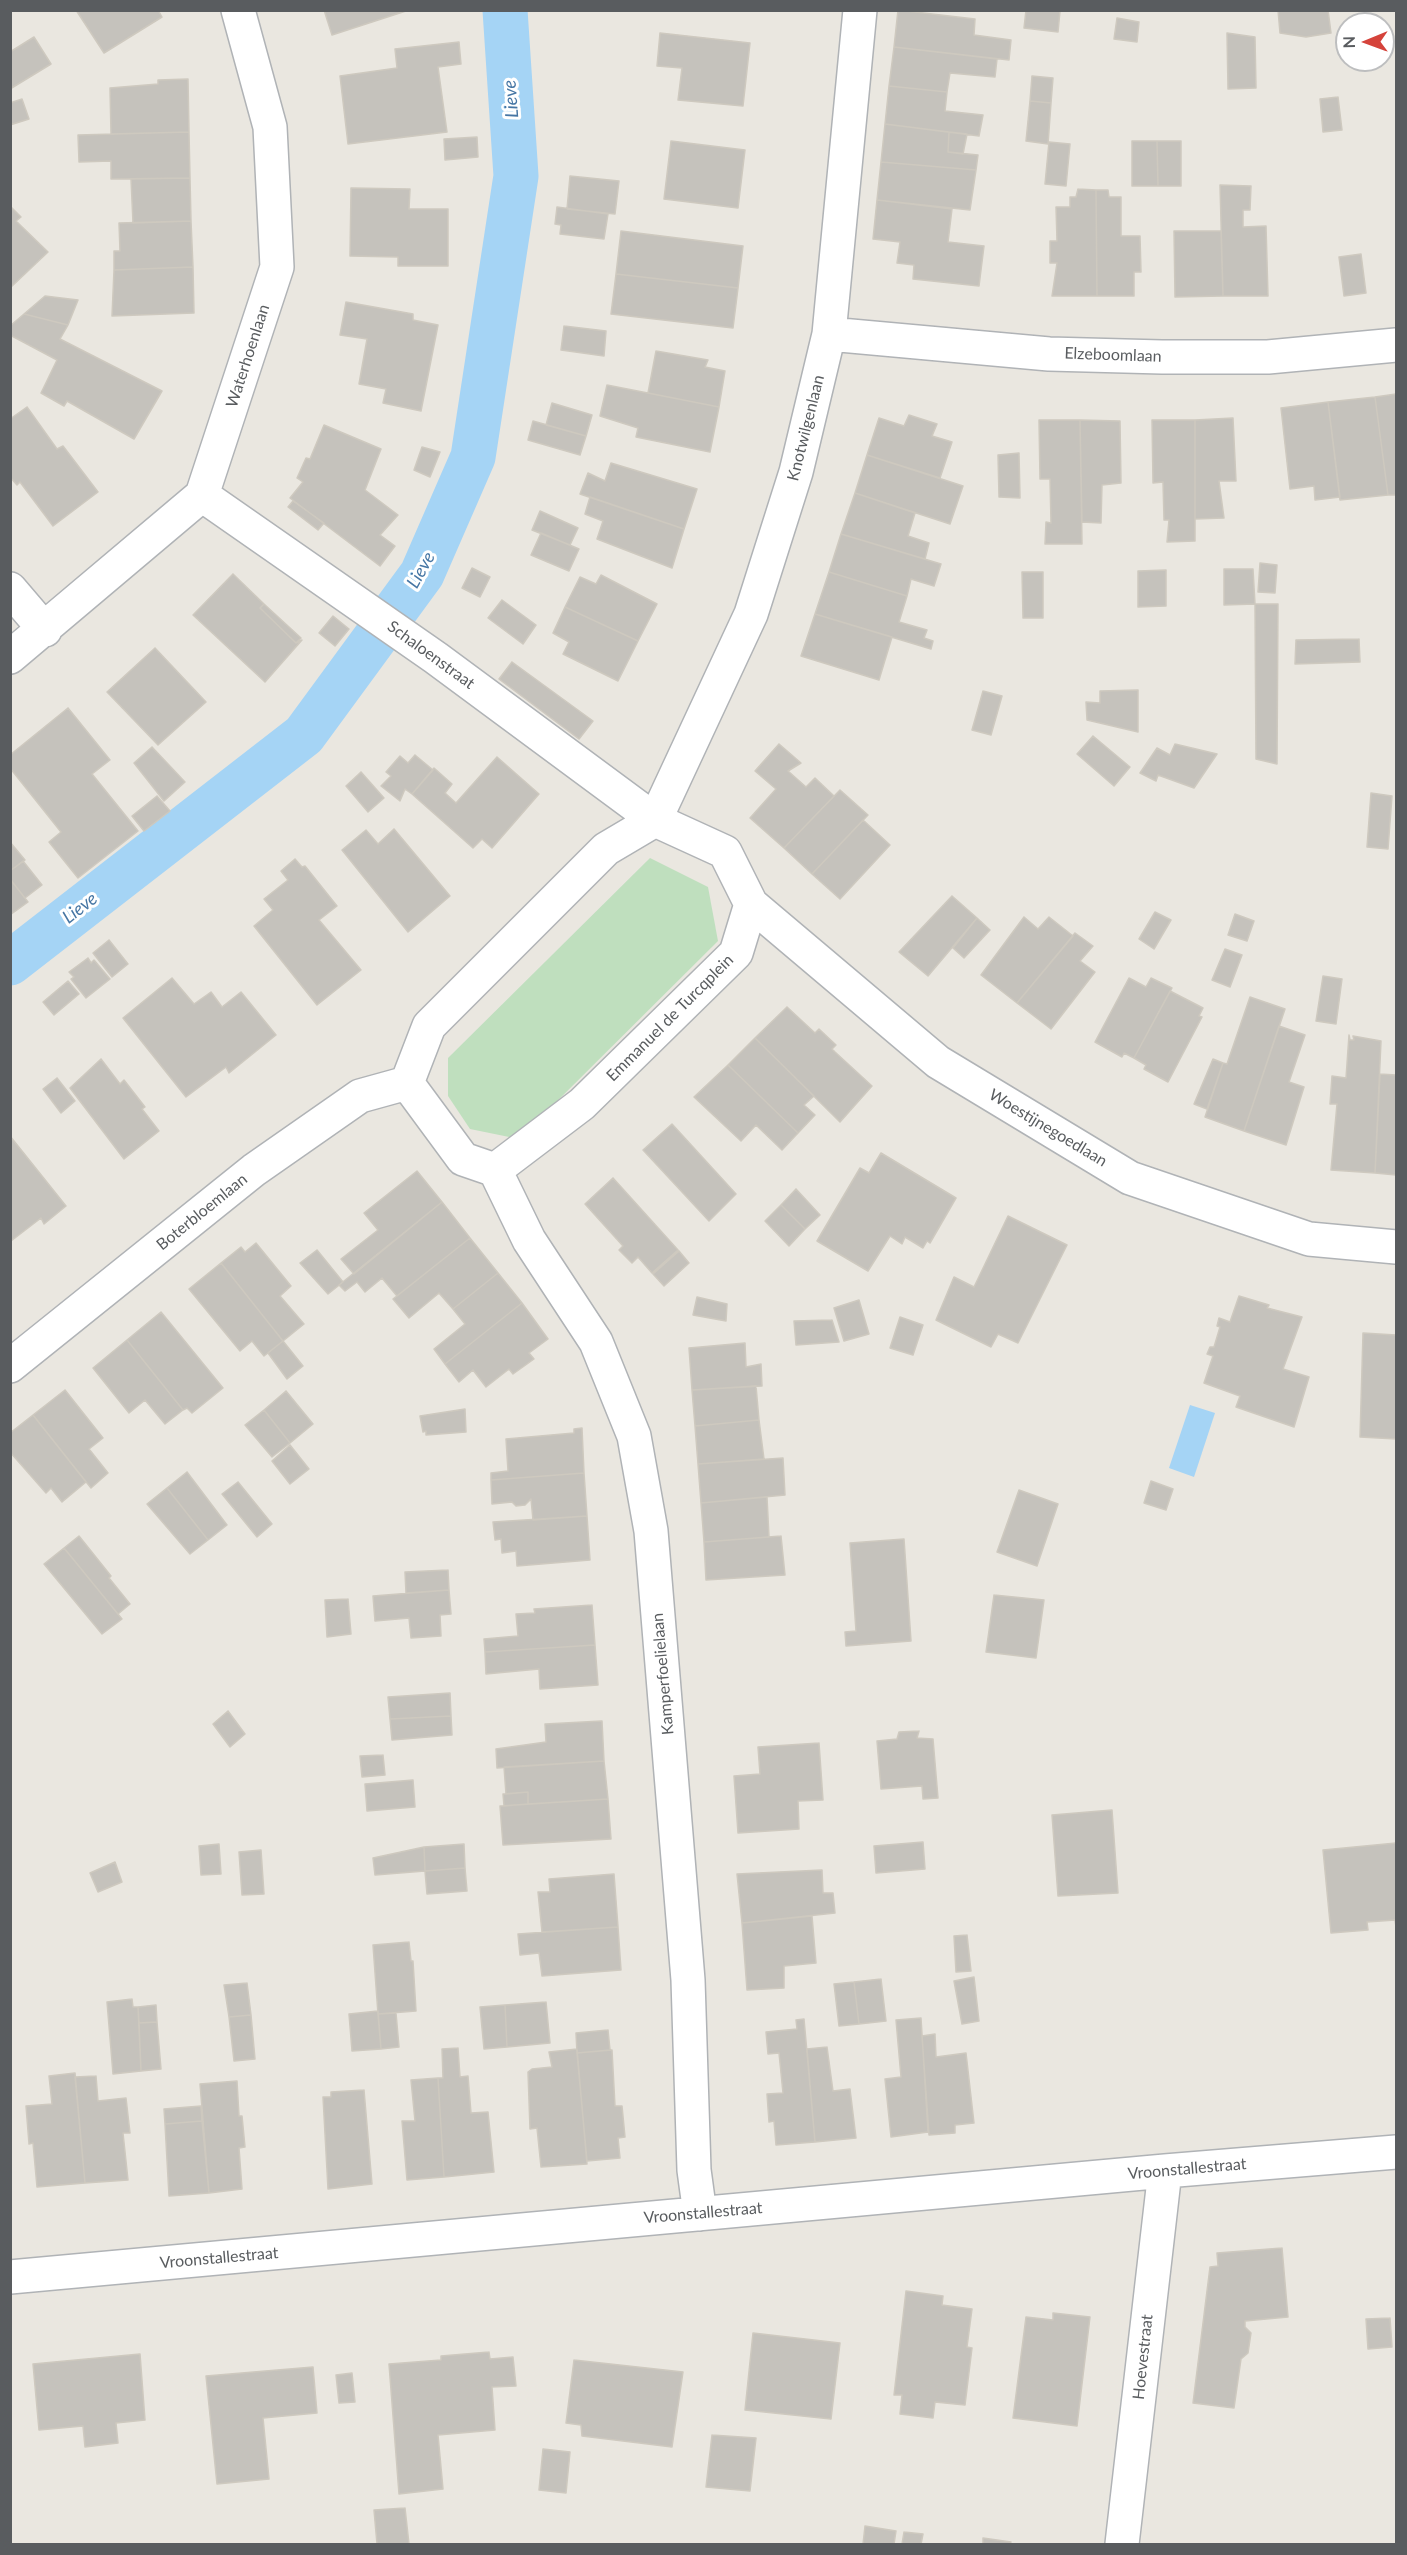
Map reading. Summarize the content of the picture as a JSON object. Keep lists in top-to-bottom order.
{
  "streets": {
    "street": [
      "Elzeboomlaan",
      "Waterhoenlaan",
      "Knotwilgenlaan",
      "Schaloenstraat",
      "Emmanuel de Turcqplein",
      "Woestijnegoedlaan",
      "Boterbloemlaan",
      "Kamperfoelielaan",
      "Vroonstallestraat",
      "Hoevestraat"
    ]
  },
  "crossings": [
    ["Elzeboomlaan", "Knotwilgenlaan"],
    ["Waterhoenlaan", "Schaloenstraat"],
    ["Knotwilgenlaan", "Schaloenstraat"],
    ["Emmanuel de Turcqplein", "Woestijnegoedlaan"],
    ["Emmanuel de Turcqplein", "Kamperfoelielaan"],
    ["Kamperfoelielaan", "Vroonstallestraat"],
    ["Vroonstallestraat", "Hoevestraat"]
  ],
  "water": ["Lieve"],
  "north": "left"
}
